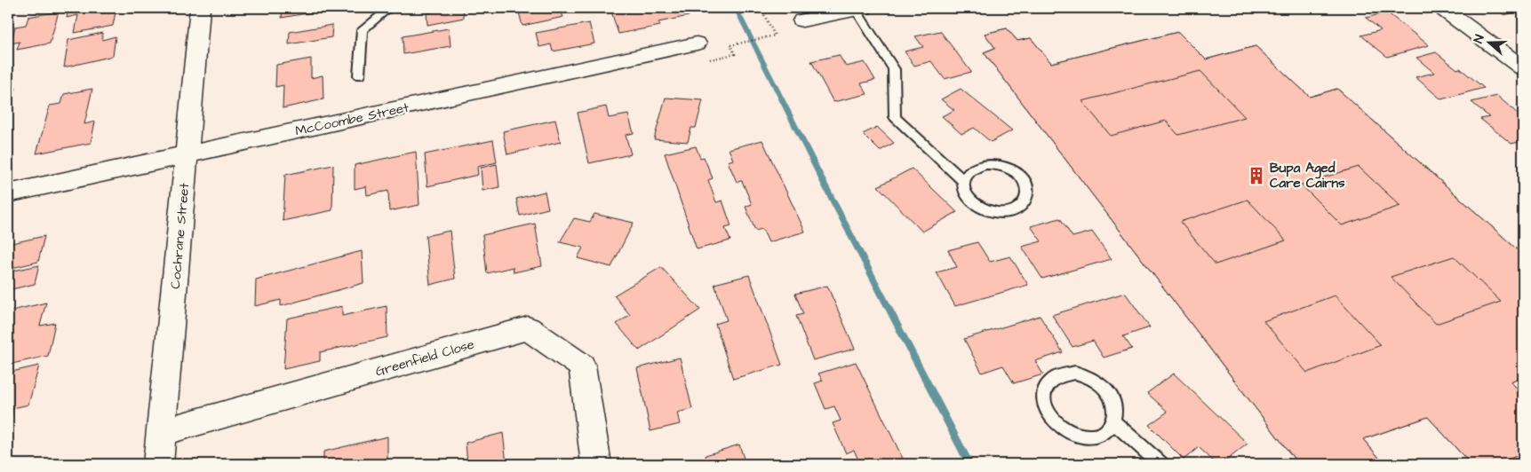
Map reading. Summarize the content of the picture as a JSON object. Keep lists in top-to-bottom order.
{
  "streets": {
    "street": ["McCoombe Street", "Cochrane Street", "Greenfield Close"]
  },
  "crossings": [
    ["McCoombe Street", "Cochrane Street"],
    ["Cochrane Street", "Greenfield Close"]
  ],
  "places": {
    "building": ["Bupa Aged Care Cairns"]
  },
  "north": "left"
}
